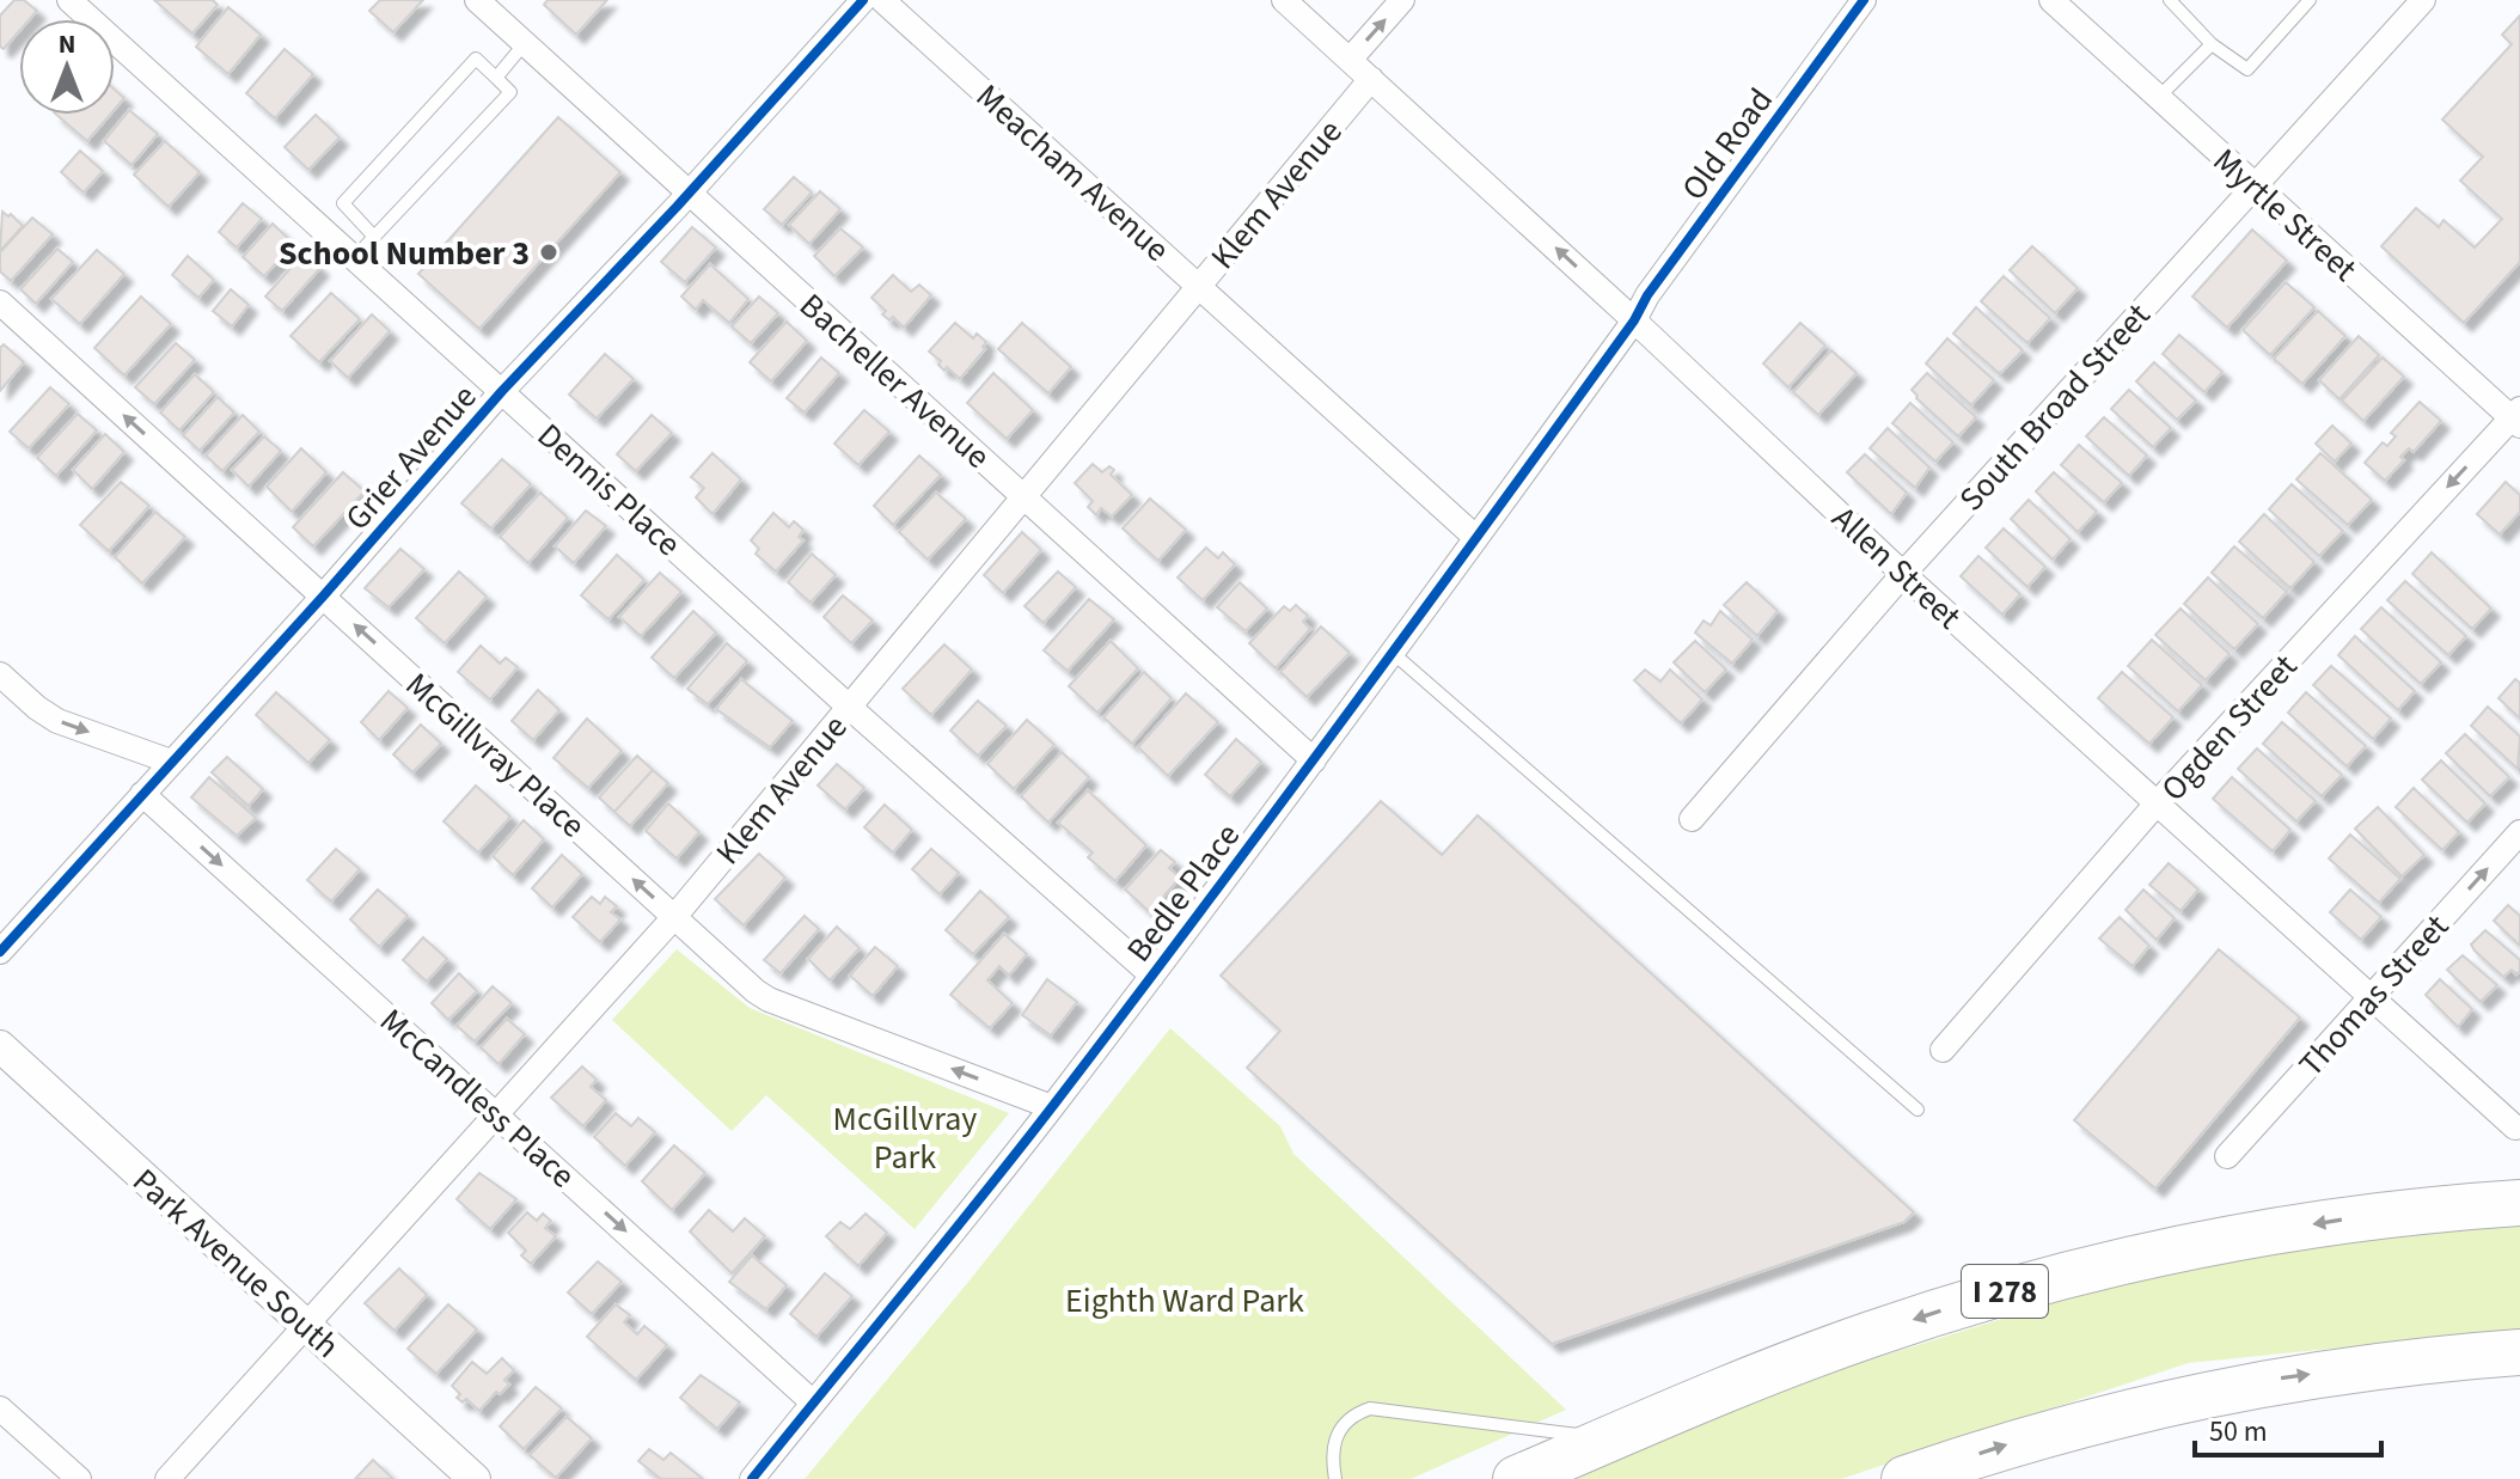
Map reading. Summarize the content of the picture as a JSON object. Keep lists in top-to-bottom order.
{
  "streets": {
    "highway": ["I 278"],
    "street": [
      "Old Road",
      "Meacham Avenue",
      "Klem Avenue",
      "Myrtle Street",
      "Bacheller Avenue",
      "South Broad Street",
      "Grier Avenue",
      "Dennis Place",
      "Allen Street",
      "Ogden Street",
      "McGillvray Place",
      "Bedle Place",
      "Thomas Street",
      "McCandless Place",
      "Park Avenue South"
    ]
  },
  "crossings": [
    ["Old Road", "Allen Street"],
    ["Old Road", "Bedle Place"],
    ["Meacham Avenue", "Klem Avenue"],
    ["Meacham Avenue", "Bedle Place"],
    ["Klem Avenue", "Bacheller Avenue"],
    ["Klem Avenue", "Dennis Place"],
    ["Klem Avenue", "Allen Street"],
    ["Klem Avenue", "McGillvray Place"],
    ["Klem Avenue", "McCandless Place"],
    ["Klem Avenue", "Park Avenue South"],
    ["Myrtle Street", "South Broad Street"],
    ["Myrtle Street", "Ogden Street"],
    ["Bacheller Avenue", "Grier Avenue"],
    ["Bacheller Avenue", "Bedle Place"],
    ["South Broad Street", "Allen Street"],
    ["Grier Avenue", "Dennis Place"],
    ["Grier Avenue", "McGillvray Place"],
    ["Grier Avenue", "McCandless Place"],
    ["Dennis Place", "Bedle Place"],
    ["Allen Street", "Ogden Street"],
    ["Allen Street", "Bedle Place"],
    ["Allen Street", "Thomas Street"],
    ["McGillvray Place", "Bedle Place"],
    ["Bedle Place", "McCandless Place"]
  ],
  "one_way": [
    "Ogden Street",
    "McGillvray Place",
    "Thomas Street",
    "McCandless Place"
  ],
  "parks": ["McGillvray Park", "Eighth Ward Park"],
  "places": ["School Number 3"],
  "scale_bar": "50 m",
  "north": "top"
}
